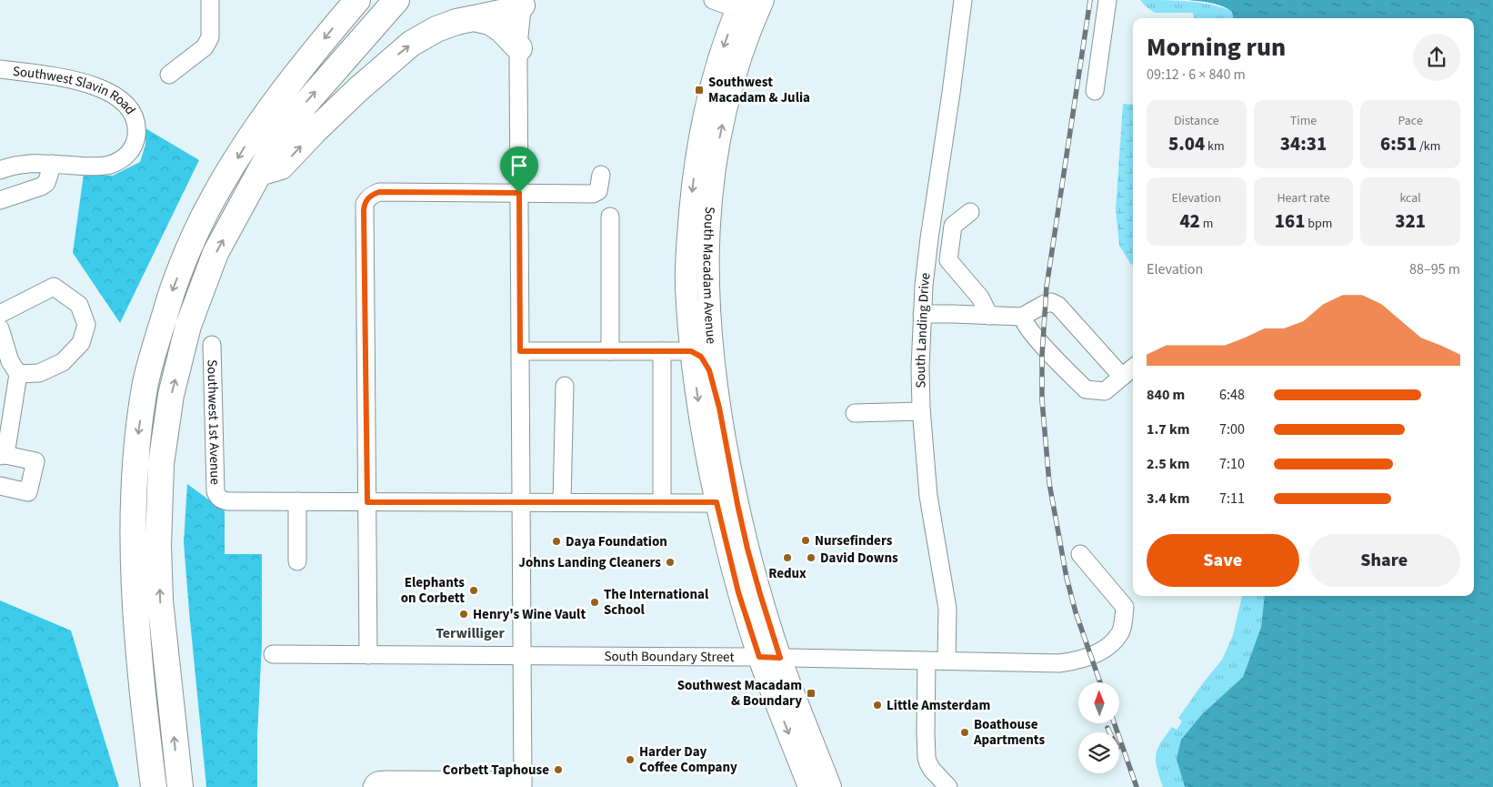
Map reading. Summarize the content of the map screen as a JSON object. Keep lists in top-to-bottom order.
{
  "streets": {
    "main road": ["South Macadam Avenue"],
    "street": [
      "Southwest Slavin Road",
      "South Landing Drive",
      "Southwest 1st Avenue",
      "South Boundary Street"
    ]
  },
  "crossings": [
    ["South Macadam Avenue", "South Boundary Street"],
    ["South Landing Drive", "South Boundary Street"]
  ],
  "districts": ["Terwilliger"],
  "places": {
    "transit": ["Southwest Macadam & Julia", "Southwest Macadam & Boundary"],
    "other": [
      "Nursefinders",
      "Daya Foundation",
      "Redux",
      "David Downs",
      "Johns Landing Cleaners",
      "Elephants on Corbett",
      "The International School",
      "Henry's Wine Vault",
      "Little Amsterdam",
      "Boathouse Apartments",
      "Harder Day Coffee Company",
      "Corbett Taphouse"
    ]
  },
  "north": "top",
  "page": {
    "heading": ["Morning run", "09:12 · 6 × 840 m"],
    "stats": [
      ["Distance", "5.04 km"],
      ["Time", "34:31"],
      ["Pace", "6:51 /km"],
      ["Elevation", "42 m"],
      ["Heart rate", "161 bpm"],
      ["kcal", "321"]
    ],
    "chart": ["Elevation", "88–95 m"],
    "list": [
      {
        "name": "840 m",
        "note": "6:48"
      },
      {
        "name": "1.7 km",
        "note": "7:00"
      },
      {
        "name": "2.5 km",
        "note": "7:10"
      },
      {
        "name": "3.4 km",
        "note": "7:11"
      }
    ],
    "buttons": ["Save", "Share"]
  }
}
